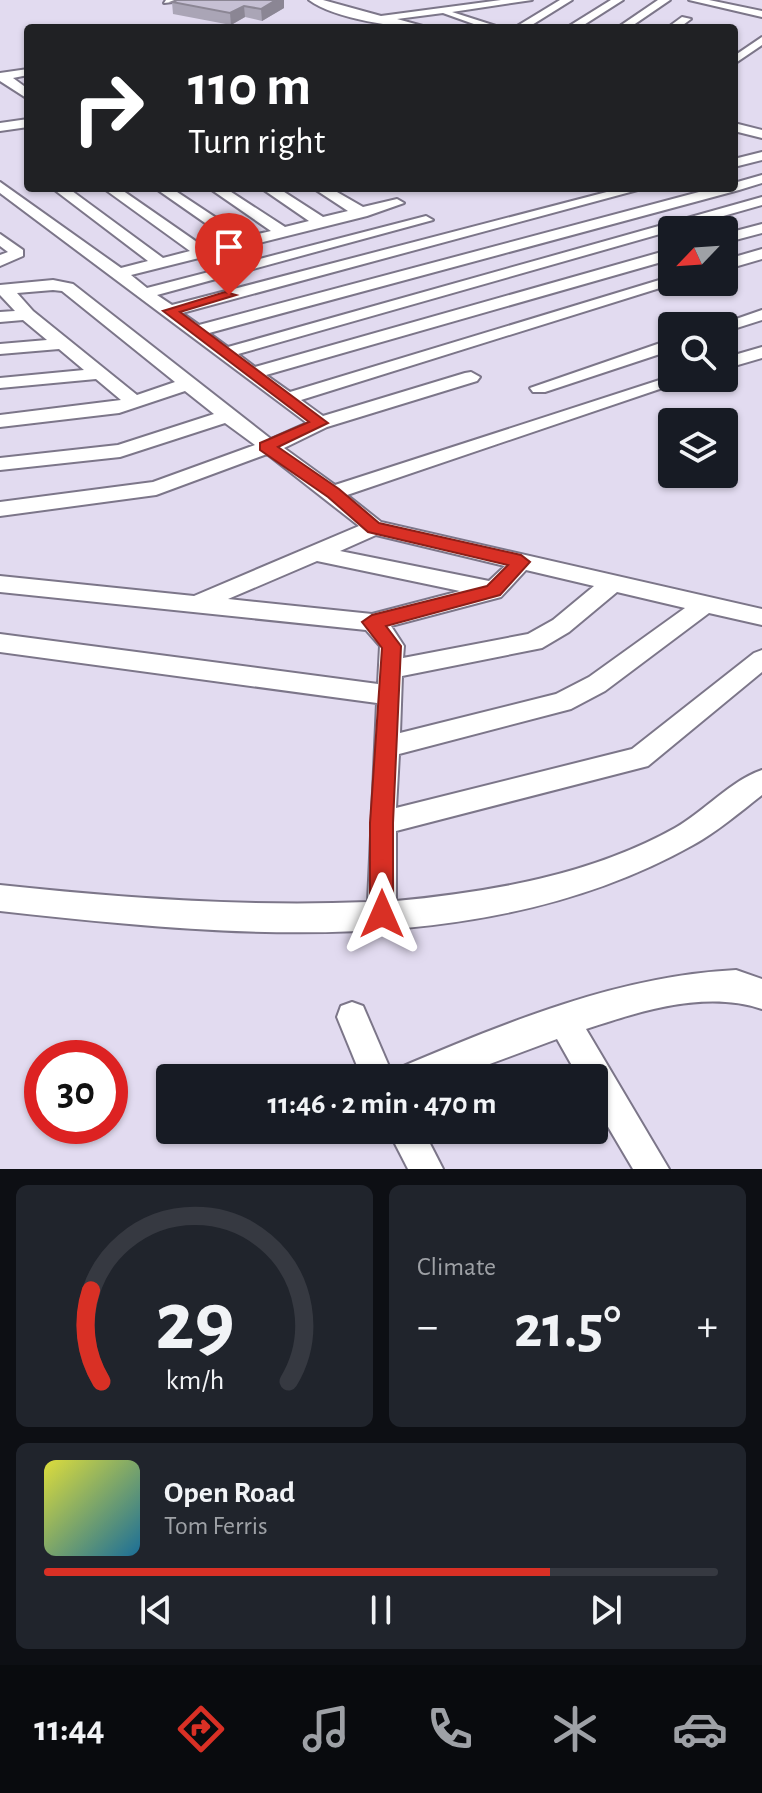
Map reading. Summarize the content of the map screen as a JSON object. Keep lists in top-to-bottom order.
{
  "north": "bottom left",
  "page": {
    "turn": ["110 m", "Turn right"],
    "limit": "30",
    "trip": "11:46 · 2 min · 470 m",
    "tile": "Climate",
    "heat": ["−", "21.5°", "+"],
    "song": ["Open Road", "Tom Ferris"],
    "tabs": "11:44",
    "gauge": ["29", "km/h"]
  }
}
